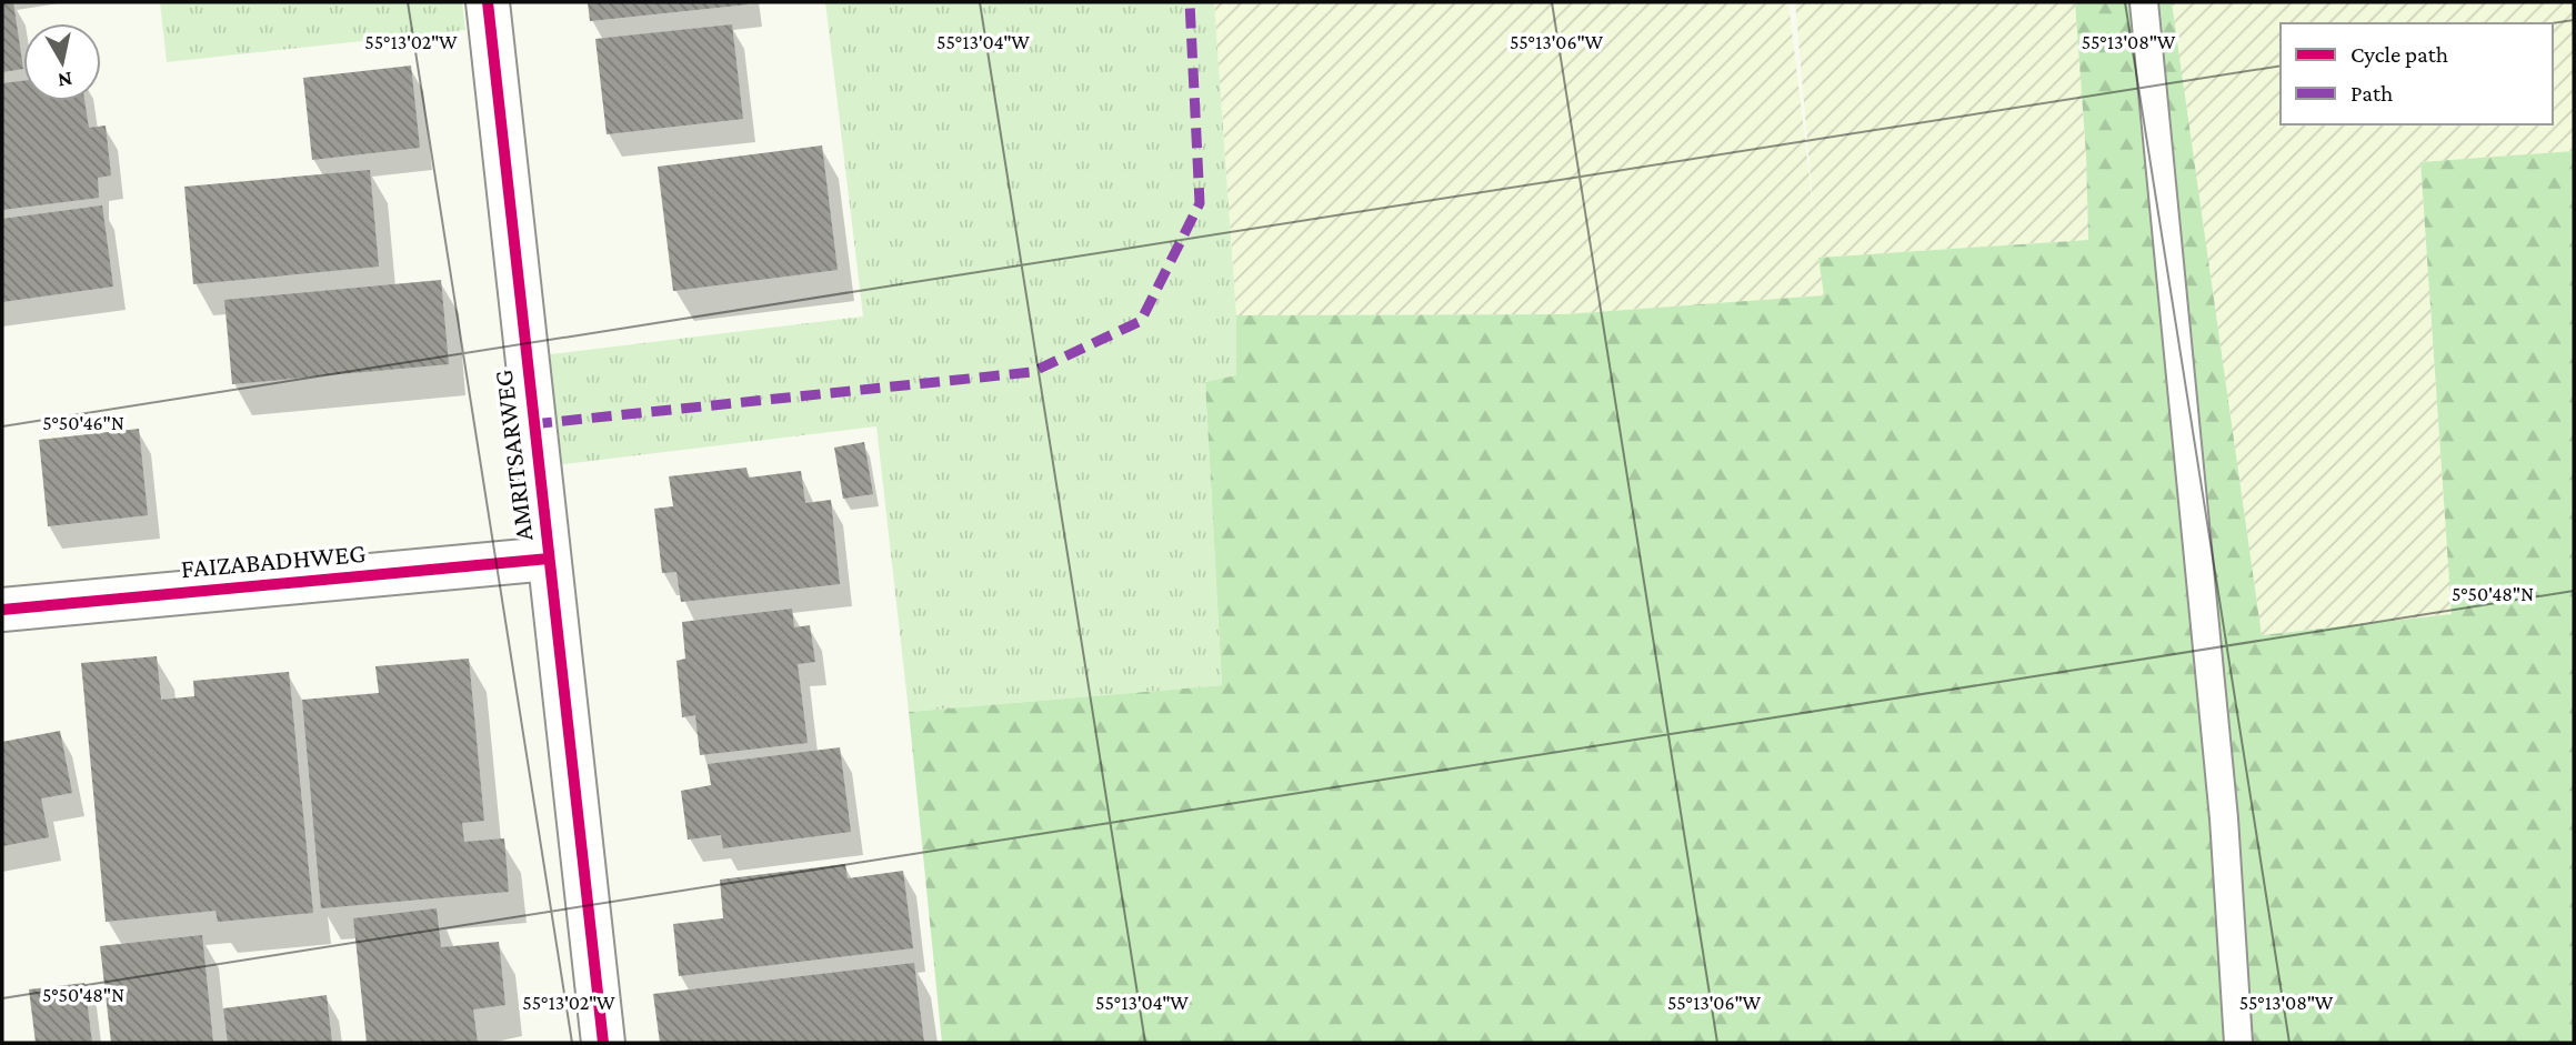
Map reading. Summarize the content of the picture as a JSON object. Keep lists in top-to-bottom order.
{
  "streets": {
    "street": ["AMRITSARWEG", "FAIZABADHWEG"]
  },
  "crossings": [
    ["AMRITSARWEG", "FAIZABADHWEG"]
  ],
  "legend": ["Cycle path", "Path"],
  "north": "bottom",
  "coordinates": [
    "55°13'02\"W",
    "55°13'04\"W",
    "55°13'06\"W",
    "55°13'08\"W",
    "5°50'46\"N",
    "5°50'48\"N"
  ]
}
